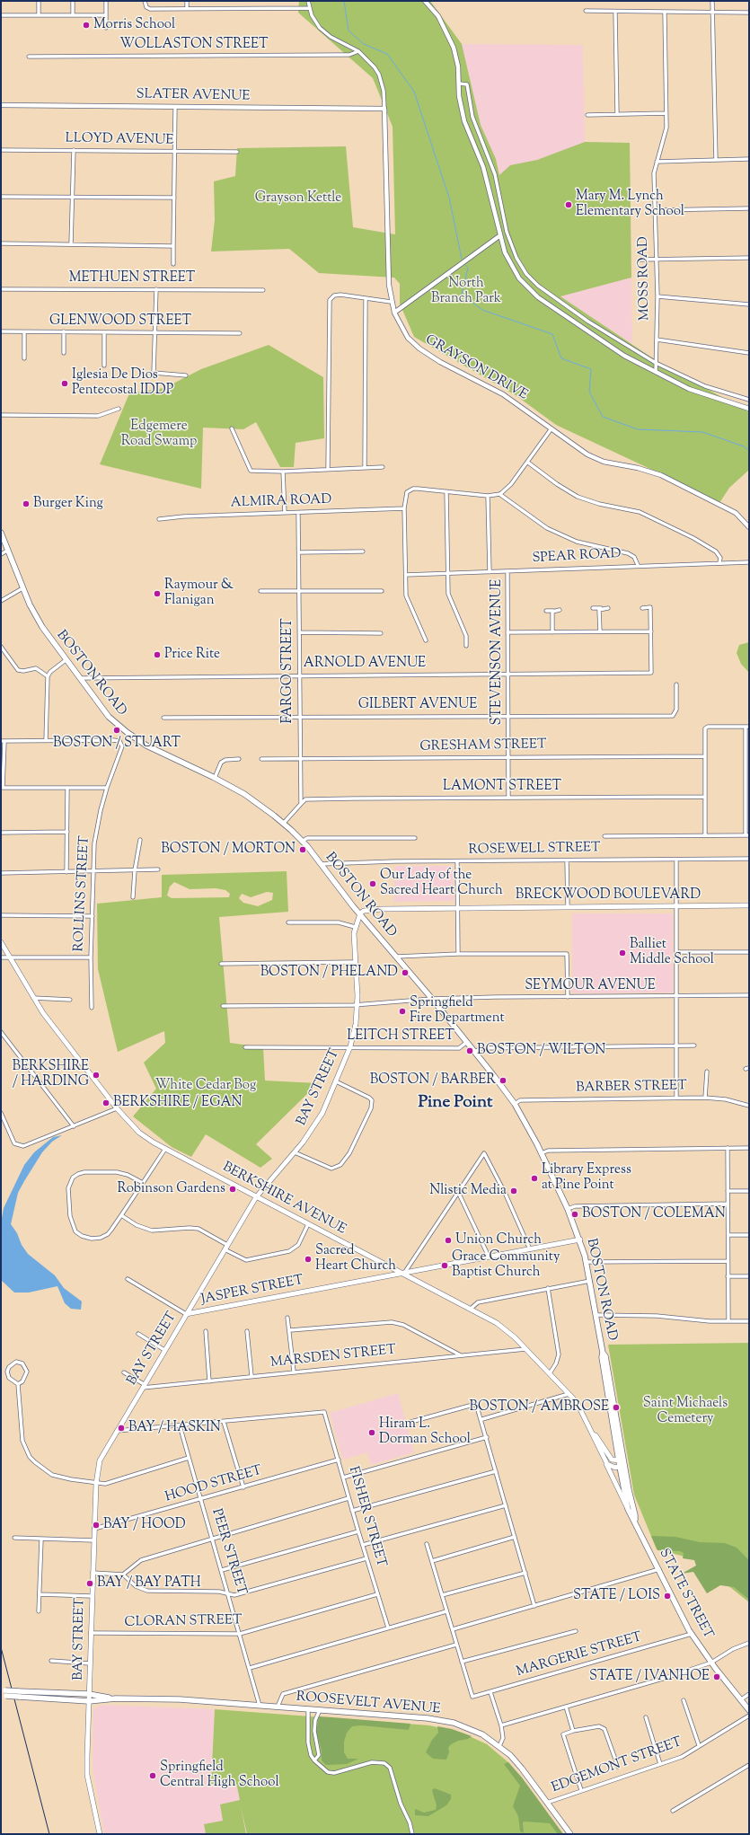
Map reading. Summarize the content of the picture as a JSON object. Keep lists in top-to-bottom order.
{
  "streets": {
    "main road": [
      "BOSTON ROAD",
      "BRECKWOOD BOULEVARD",
      "BAY STREET",
      "BERKSHIRE AVENUE",
      "JASPER STREET",
      "STATE STREET",
      "ROOSEVELT AVENUE"
    ],
    "street": [
      "WOLLASTON STREET",
      "SLATER AVENUE",
      "LLOYD AVENUE",
      "METHUEN STREET",
      "MOSS ROAD",
      "GLENWOOD STREET",
      "GRAYSON DRIVE",
      "ALMIRA ROAD",
      "SPEAR ROAD",
      "STEVENSON AVENUE",
      "ARNOLD AVENUE",
      "FARGO STREET",
      "GILBERT AVENUE",
      "GRESHAM STREET",
      "LAMONT STREET",
      "ROSEWELL STREET",
      "ROLLINS STREET",
      "SEYMOUR AVENUE",
      "LEITCH STREET",
      "BARBER STREET",
      "MARSDEN STREET",
      "HOOD STREET",
      "FISHER STREET",
      "PEER STREET",
      "CLORAN STREET",
      "MARGERIE STREET",
      "EDGEMONT STREET"
    ]
  },
  "crossings": [
    ["WOLLASTON STREET", "GRAYSON DRIVE"],
    ["SLATER AVENUE", "GRAYSON DRIVE"],
    ["ALMIRA ROAD", "FARGO STREET"],
    ["SPEAR ROAD", "STEVENSON AVENUE"],
    ["STEVENSON AVENUE", "ARNOLD AVENUE"],
    ["STEVENSON AVENUE", "GILBERT AVENUE"],
    ["STEVENSON AVENUE", "GRESHAM STREET"],
    ["STEVENSON AVENUE", "LAMONT STREET"],
    ["ARNOLD AVENUE", "FARGO STREET"],
    ["ARNOLD AVENUE", "BOSTON ROAD"],
    ["FARGO STREET", "GILBERT AVENUE"],
    ["FARGO STREET", "GRESHAM STREET"],
    ["FARGO STREET", "LAMONT STREET"],
    ["BOSTON ROAD", "ROSEWELL STREET"],
    ["BOSTON ROAD", "BRECKWOOD BOULEVARD"],
    ["BOSTON ROAD", "SEYMOUR AVENUE"],
    ["BOSTON ROAD", "LEITCH STREET"],
    ["BOSTON ROAD", "BAY STREET"],
    ["BOSTON ROAD", "BARBER STREET"],
    ["BOSTON ROAD", "BERKSHIRE AVENUE"],
    ["BOSTON ROAD", "JASPER STREET"],
    ["BOSTON ROAD", "STATE STREET"],
    ["BRECKWOOD BOULEVARD", "BAY STREET"],
    ["SEYMOUR AVENUE", "BAY STREET"],
    ["LEITCH STREET", "BAY STREET"],
    ["BAY STREET", "BERKSHIRE AVENUE"],
    ["BAY STREET", "JASPER STREET"],
    ["BAY STREET", "MARSDEN STREET"],
    ["BAY STREET", "HOOD STREET"],
    ["BAY STREET", "CLORAN STREET"],
    ["BAY STREET", "ROOSEVELT AVENUE"],
    ["BERKSHIRE AVENUE", "JASPER STREET"],
    ["BERKSHIRE AVENUE", "MARSDEN STREET"],
    ["BERKSHIRE AVENUE", "STATE STREET"],
    ["HOOD STREET", "FISHER STREET"],
    ["HOOD STREET", "PEER STREET"],
    ["FISHER STREET", "CLORAN STREET"],
    ["PEER STREET", "CLORAN STREET"],
    ["PEER STREET", "ROOSEVELT AVENUE"],
    ["STATE STREET", "MARGERIE STREET"],
    ["ROOSEVELT AVENUE", "EDGEMONT STREET"]
  ],
  "districts": ["Pine Point"],
  "parks": [
    "Grayson Kettle",
    "North Branch Park",
    "Edgemere Road Swamp",
    "White Cedar Bog",
    "Saint Michaels Cemetery"
  ],
  "places": [
    "Morris School",
    "Mary M. Lynch Elementary School",
    "Iglesia De Dios Pentecostal IDDP",
    "Burger King",
    "Raymour & Flanigan",
    "Price Rite",
    "BOSTON / STUART",
    "BOSTON / MORTON",
    "Our Lady of the Sacred Heart Church",
    "Balliet Middle School",
    "BOSTON / PHELAND",
    "Springfield Fire Department",
    "BOSTON / WILTON",
    "BERKSHIRE / HARDING",
    "BOSTON / BARBER",
    "BERKSHIRE / EGAN",
    "Library Express at Pine Point",
    "Robinson Gardens",
    "Nlistic Media",
    "BOSTON / COLEMAN",
    "Union Church",
    "Sacred Heart Church",
    "Grace Community Baptist Church",
    "BOSTON / AMBROSE",
    "BAY / HASKIN",
    "Hiram L. Dorman School",
    "BAY / HOOD",
    "BAY / BAY PATH",
    "STATE / LOIS",
    "STATE / IVANHOE",
    "Springfield Central High School"
  ]
}
